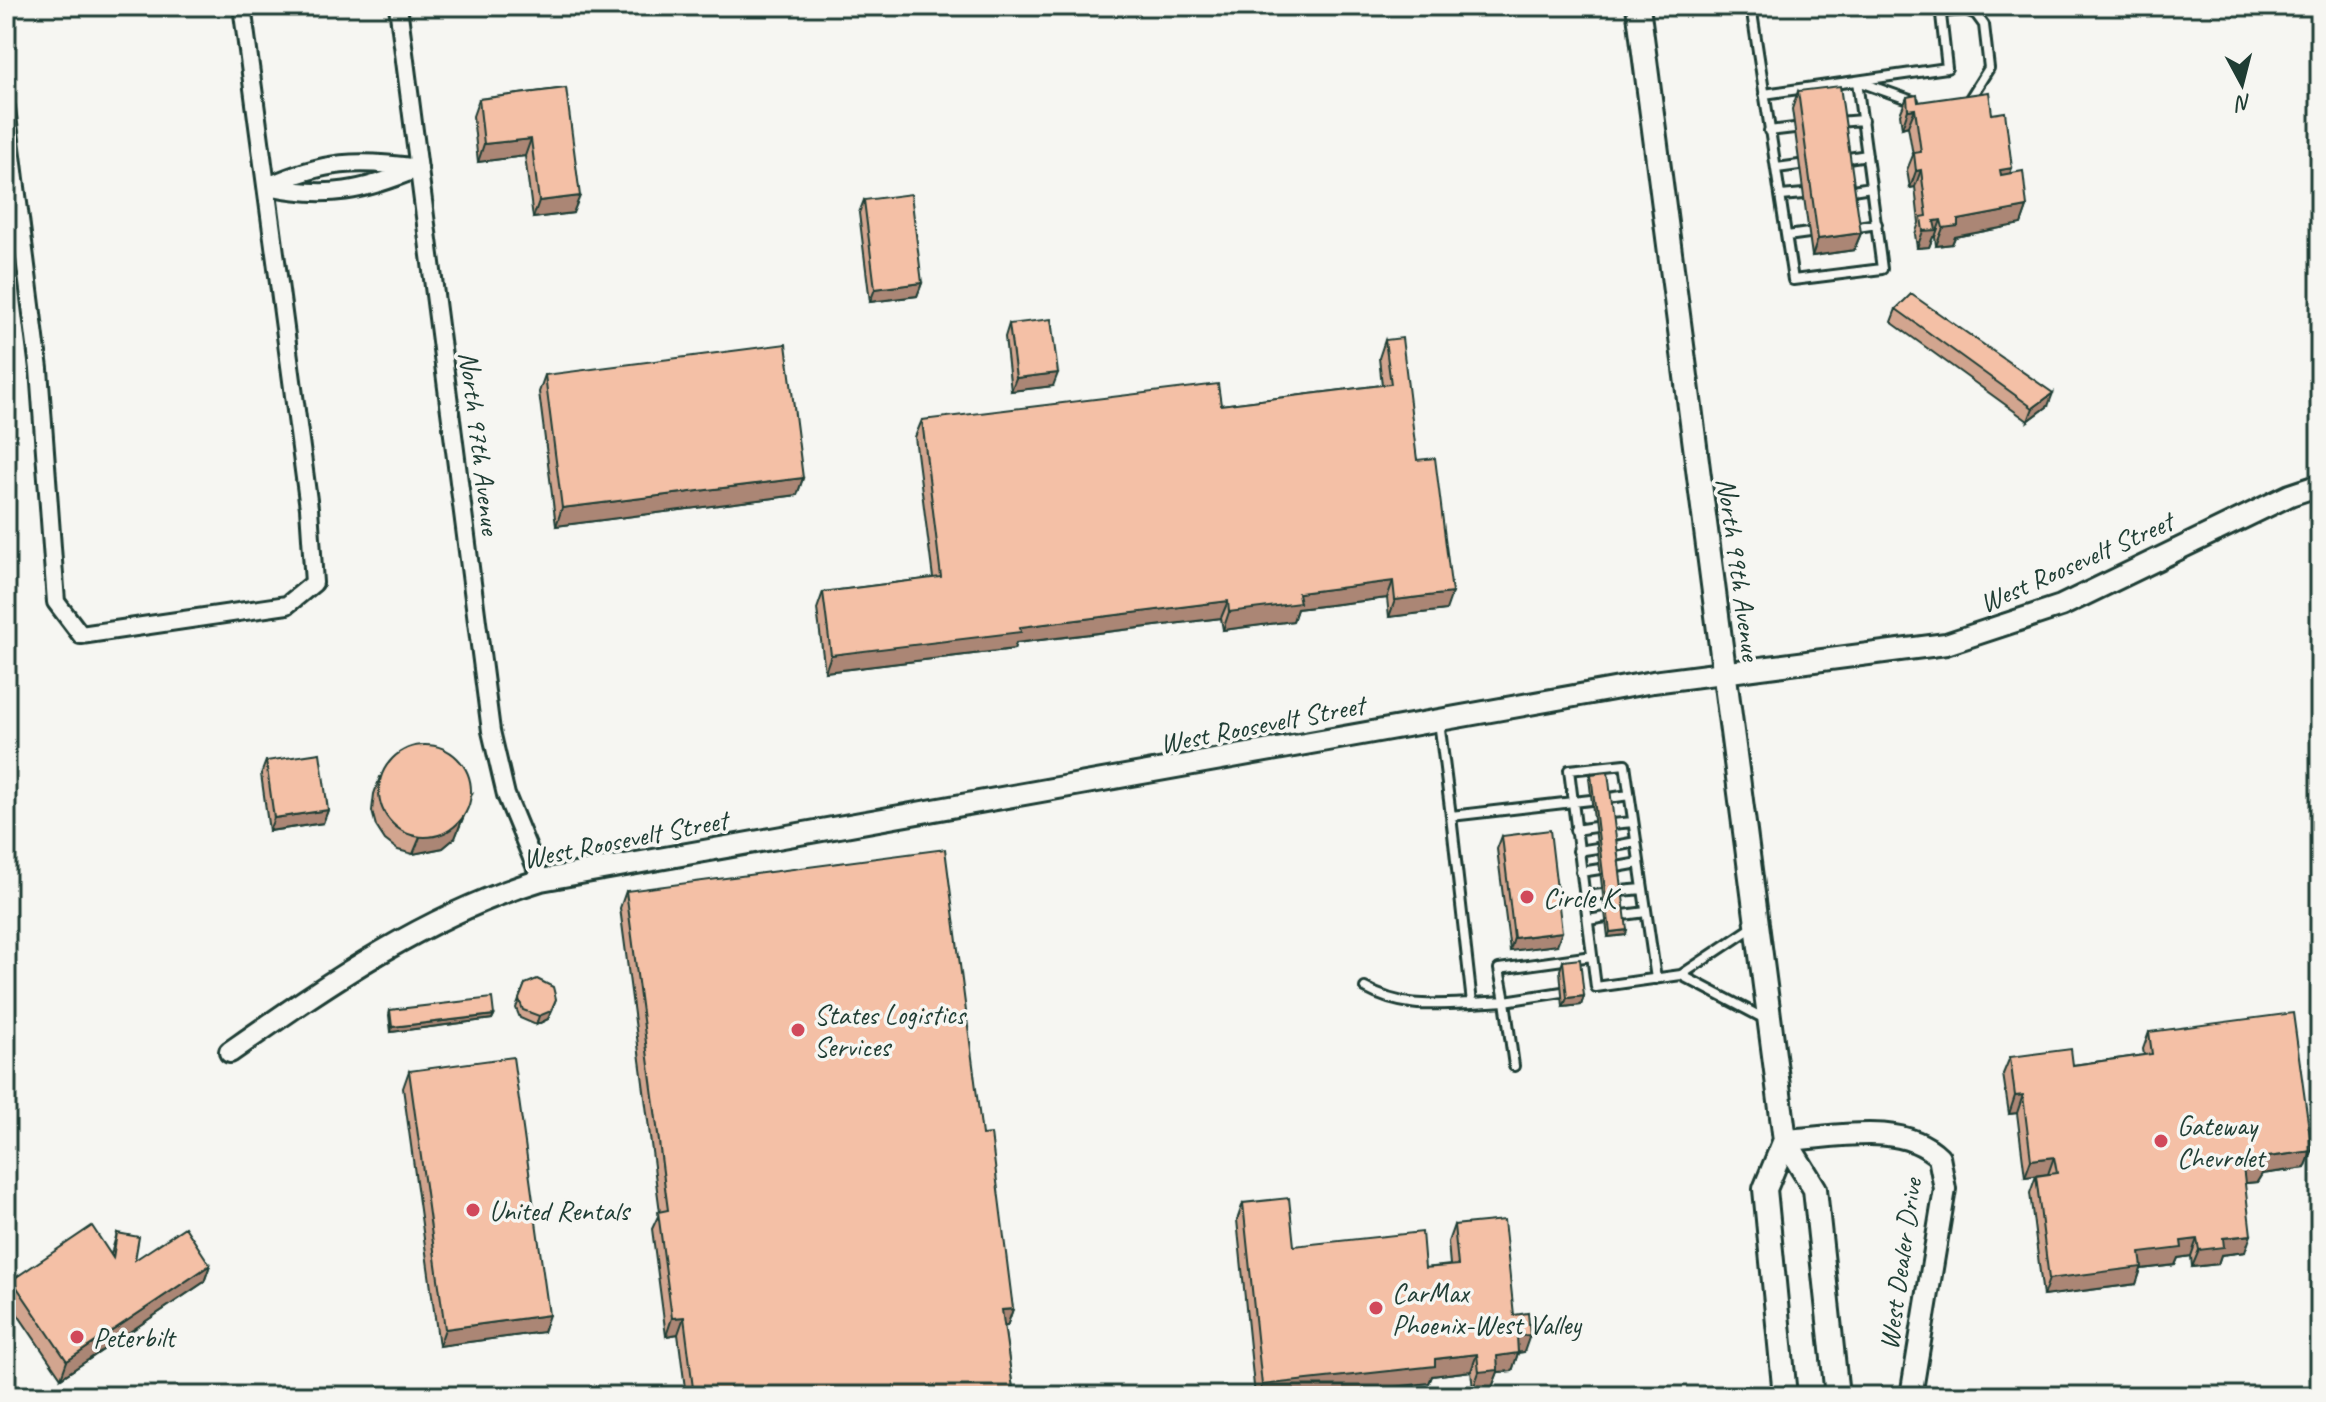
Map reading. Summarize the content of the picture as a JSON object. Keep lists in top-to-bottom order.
{
  "streets": {
    "main road": ["North 99th Avenue"],
    "street": ["North 97th Avenue", "West Roosevelt Street", "West Dealer Drive"]
  },
  "crossings": [
    ["North 97th Avenue", "West Roosevelt Street"],
    ["West Roosevelt Street", "North 99th Avenue"],
    ["North 99th Avenue", "West Dealer Drive"]
  ],
  "places": [
    "Circle K",
    "States Logistics Services",
    "Gateway Chevrolet",
    "United Rentals",
    "CarMax Phoenix-West Valley",
    "Peterbilt"
  ],
  "north": "bottom"
}
